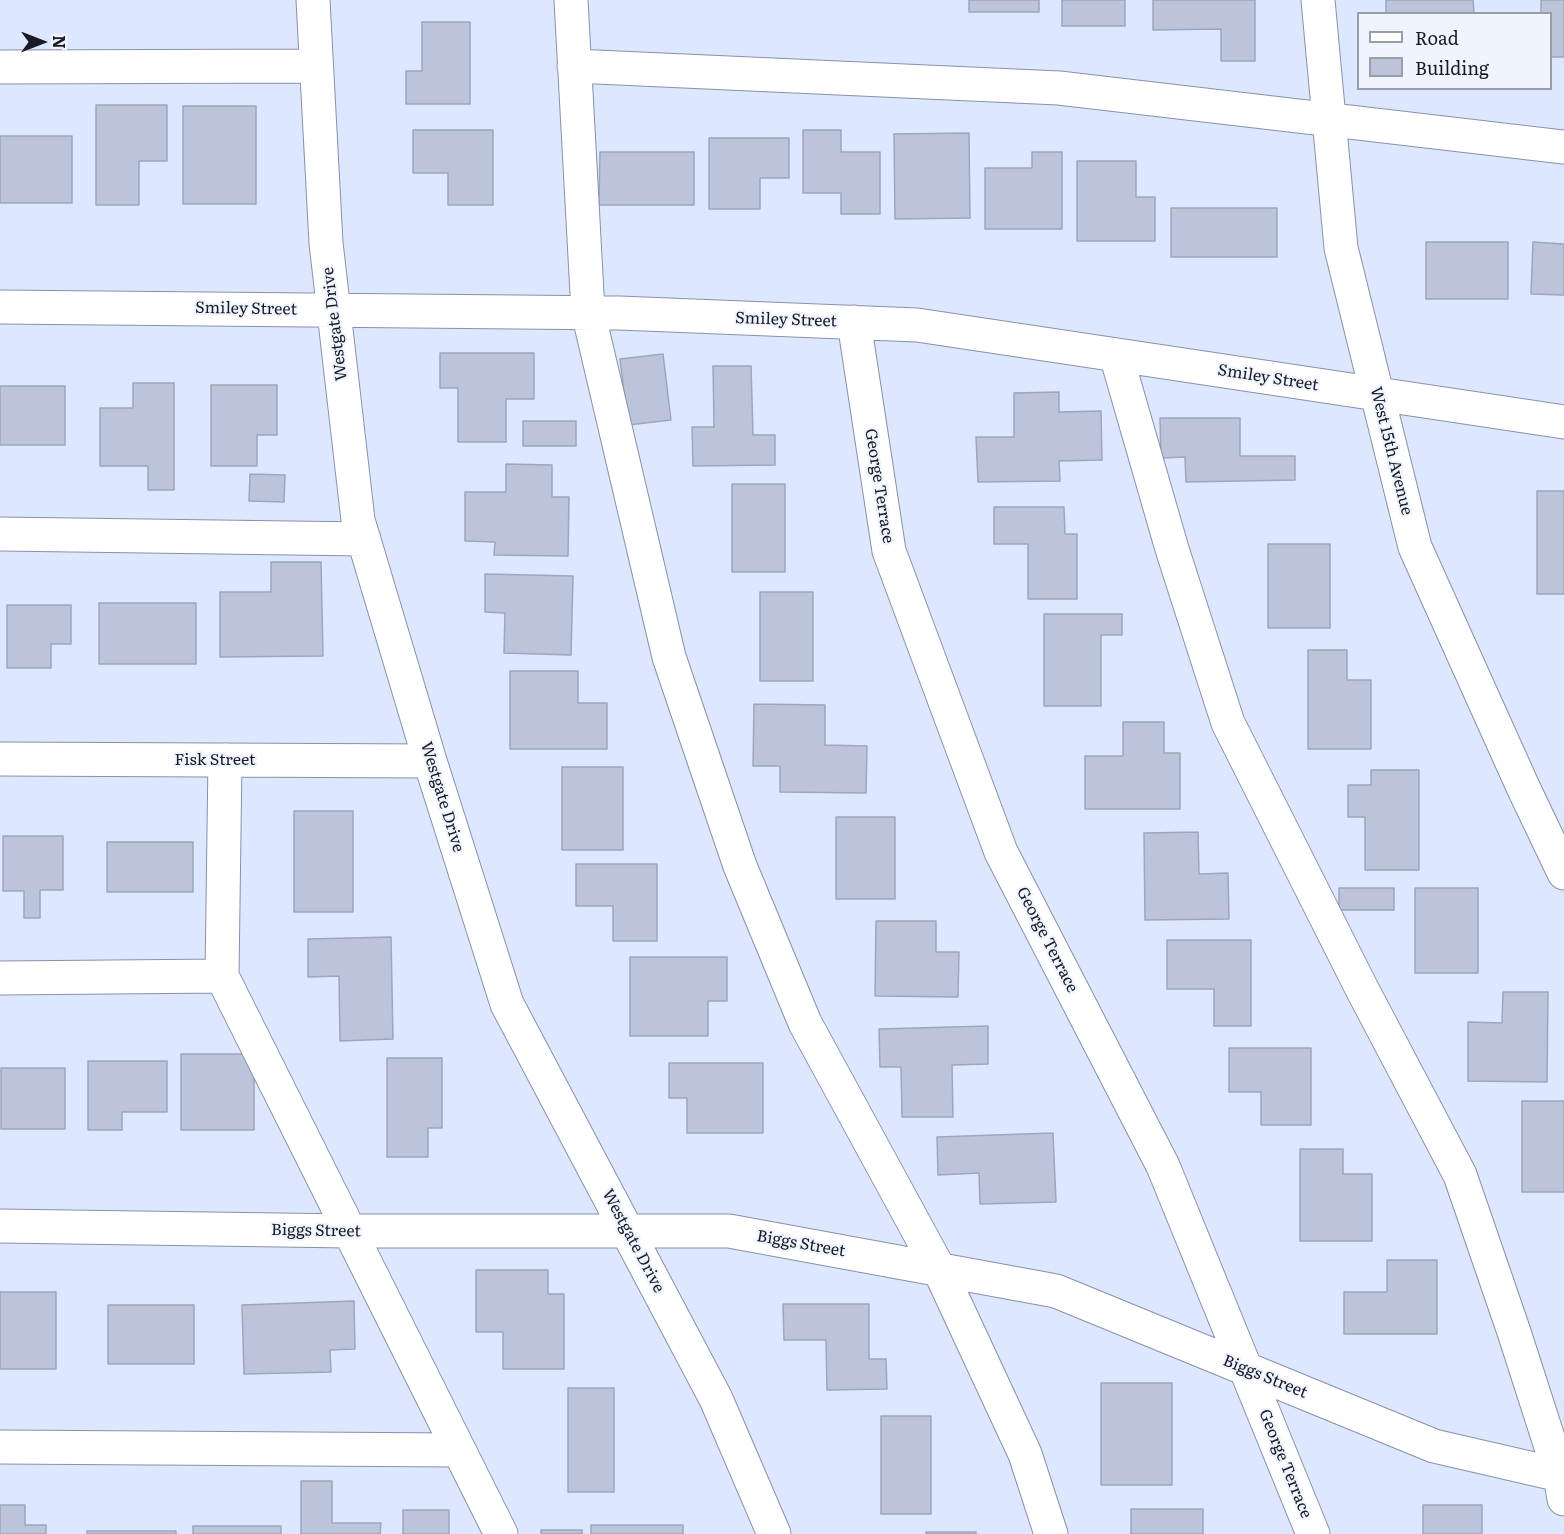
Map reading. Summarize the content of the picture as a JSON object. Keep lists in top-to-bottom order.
{
  "streets": {
    "street": [
      "Smiley Street",
      "Westgate Drive",
      "West 15th Avenue",
      "George Terrace",
      "Fisk Street",
      "Biggs Street"
    ]
  },
  "crossings": [
    ["Smiley Street", "Westgate Drive"],
    ["Smiley Street", "West 15th Avenue"],
    ["Smiley Street", "George Terrace"],
    ["Westgate Drive", "Fisk Street"],
    ["Westgate Drive", "Biggs Street"],
    ["George Terrace", "Biggs Street"]
  ],
  "legend": ["Road", "Building"],
  "north": "right"
}
